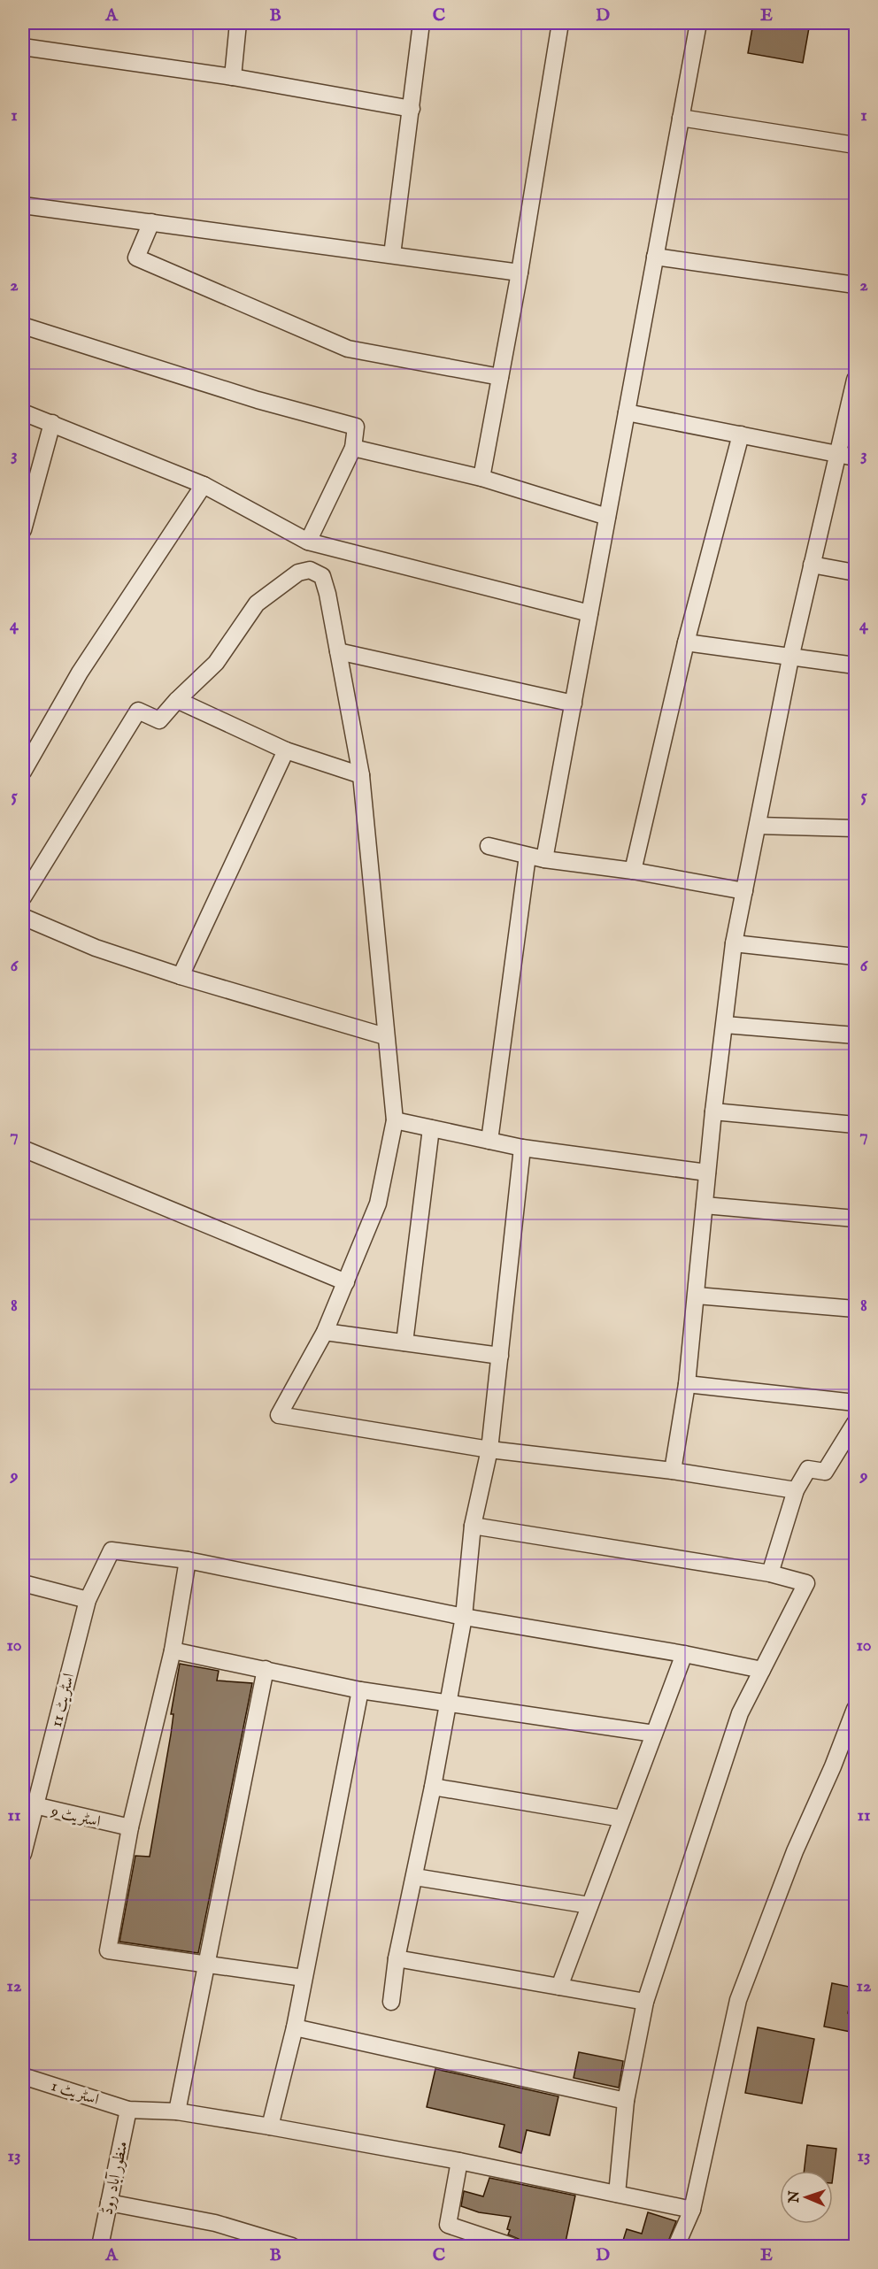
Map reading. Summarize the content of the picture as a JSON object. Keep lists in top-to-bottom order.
{
  "streets": {
    "street": [
      "اسٹریٹ 11",
      "اسٹریٹ 9",
      "اسٹریٹ 1",
      "منظور آباد روڈ"
    ]
  },
  "crossings": [
    ["اسٹریٹ 11", "اسٹریٹ 9"],
    ["اسٹریٹ 1", "منظور آباد روڈ"]
  ],
  "north": "left",
  "grid": {
    "columns": [
      "A",
      "B",
      "C",
      "D",
      "E"
    ],
    "rows": [
      "1",
      "2",
      "3",
      "4",
      "5",
      "6",
      "7",
      "8",
      "9",
      "10",
      "11",
      "12",
      "13"
    ]
  }
}
